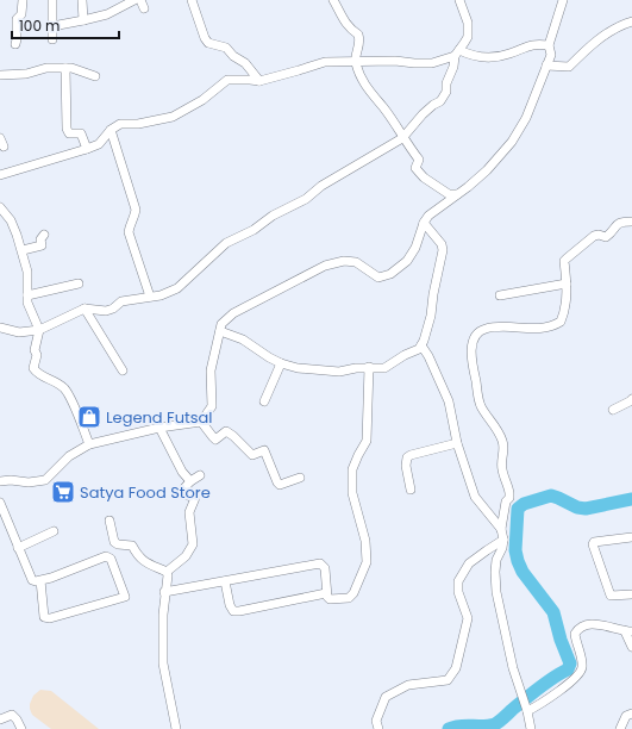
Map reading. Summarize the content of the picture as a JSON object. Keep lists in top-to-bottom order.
{
  "places": {
    "shop": ["Legend Futsal"],
    "supermarket": ["Satya Food Store"]
  },
  "scale_bar": "100 m"
}
